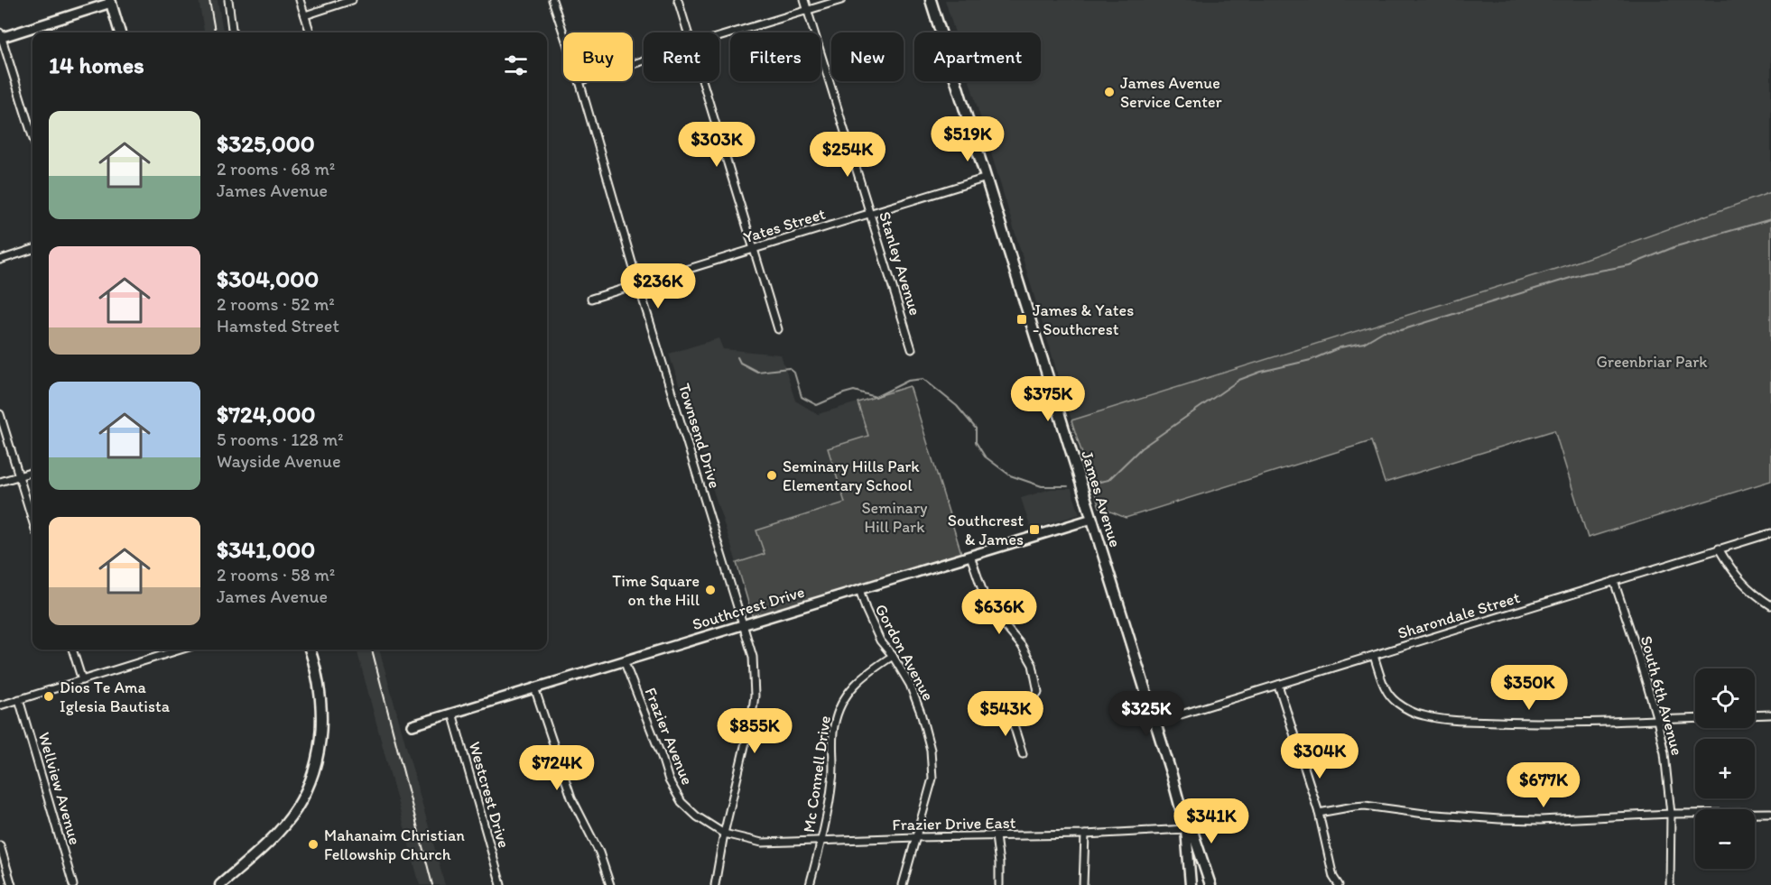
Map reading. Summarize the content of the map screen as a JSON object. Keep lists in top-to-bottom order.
{
  "streets": {
    "main road": ["James Avenue"],
    "street": [
      "Yates Street",
      "Stanley Avenue",
      "Townsend Drive",
      "Southcrest Drive",
      "Sharondale Street",
      "Gordon Avenue",
      "South 6th Avenue",
      "Frazier Avenue",
      "Mc Connell Drive",
      "Wellview Avenue",
      "Westcrest Drive",
      "Frazier Drive East"
    ]
  },
  "crossings": [
    ["Yates Street", "Stanley Avenue"],
    ["Yates Street", "Townsend Drive"],
    ["Yates Street", "James Avenue"],
    ["Townsend Drive", "Southcrest Drive"],
    ["Townsend Drive", "Frazier Avenue"],
    ["Townsend Drive", "Frazier Drive East"],
    ["James Avenue", "Southcrest Drive"],
    ["James Avenue", "Sharondale Street"],
    ["James Avenue", "Frazier Drive East"],
    ["Southcrest Drive", "Gordon Avenue"],
    ["Southcrest Drive", "Frazier Avenue"],
    ["Southcrest Drive", "Westcrest Drive"],
    ["Sharondale Street", "South 6th Avenue"],
    ["Gordon Avenue", "Mc Connell Drive"],
    ["Gordon Avenue", "Frazier Drive East"],
    ["Frazier Avenue", "Frazier Drive East"],
    ["Mc Connell Drive", "Frazier Drive East"]
  ],
  "parks": ["Greenbriar Park", "Seminary Hill Park"],
  "places": {
    "other": [
      "James Avenue Service Center",
      "Seminary Hills Park Elementary School",
      "Time Square on the Hill",
      "Dios Te Ama Iglesia Bautista",
      "Mahanaim Christian Fellowship Church"
    ],
    "transit": ["James & Yates - Southcrest", "Southcrest & James"]
  },
  "page": {
    "chip": [
      "Buy",
      "Rent",
      "Filters",
      "New",
      "Apartment"
    ],
    "heading": "14 homes",
    "list": [
      {
        "name": "$325,000",
        "note": "2 rooms · 68 m² · James Avenue"
      },
      {
        "name": "$304,000",
        "note": "2 rooms · 52 m² · Hamsted Street"
      },
      {
        "name": "$724,000",
        "note": "5 rooms · 128 m² · Wayside Avenue"
      },
      {
        "name": "$341,000",
        "note": "2 rooms · 58 m² · James Avenue"
      }
    ],
    "price": [
      "$519K",
      "$303K",
      "$254K",
      "$236K",
      "$375K",
      "$636K",
      "$350K",
      "$543K",
      "$325K",
      "$855K",
      "$304K",
      "$724K",
      "$677K",
      "$341K"
    ],
    "map_buttons": ["+", "−"]
  }
}
